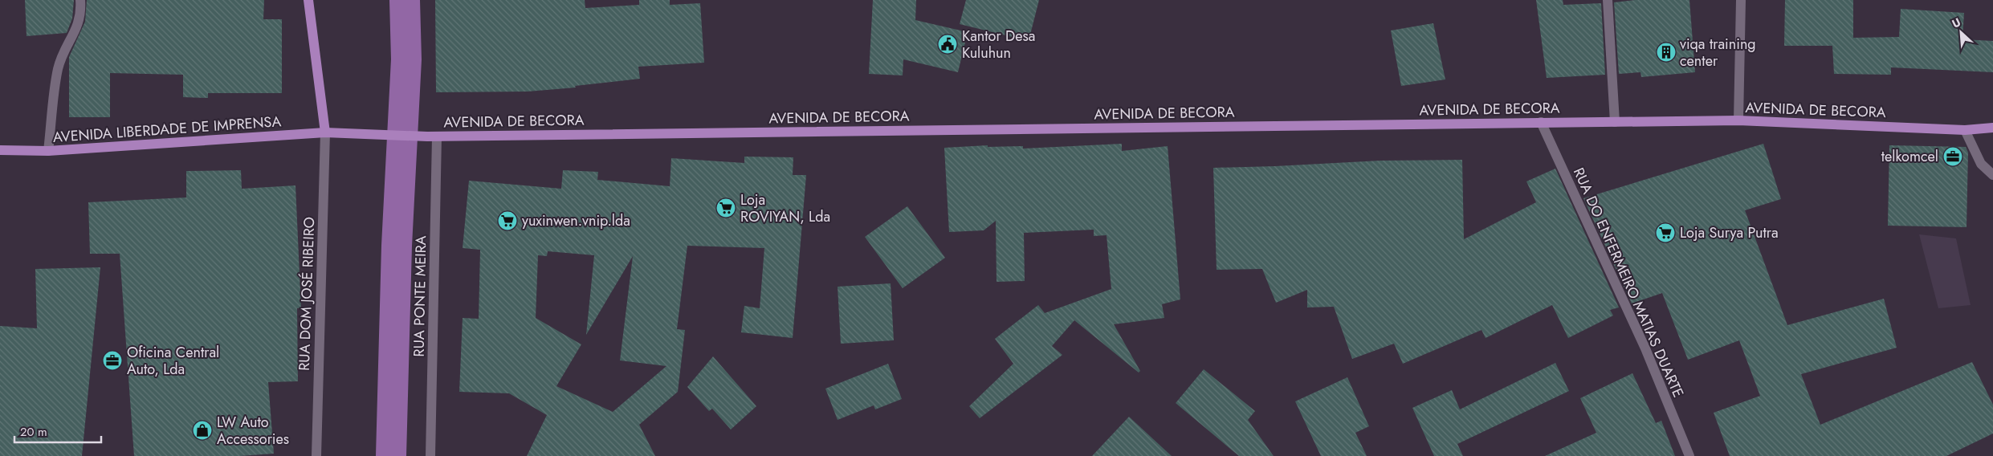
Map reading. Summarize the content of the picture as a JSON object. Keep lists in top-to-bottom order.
{
  "streets": {
    "main road": ["AVENIDA DE BECORA", "AVENIDA LIBERDADE DE IMPRENSA"],
    "street": ["RUA DO ENFERMEIRO MATIAS DUARTE", "RUA DOM JOSÉ RIBEIRO", "RUA PONTE MEIRA"]
  },
  "crossings": [
    ["AVENIDA DE BECORA", "AVENIDA LIBERDADE DE IMPRENSA"],
    ["AVENIDA DE BECORA", "RUA DO ENFERMEIRO MATIAS DUARTE"],
    ["AVENIDA DE BECORA", "RUA DOM JOSÉ RIBEIRO"],
    ["AVENIDA DE BECORA", "RUA PONTE MEIRA"],
    ["AVENIDA LIBERDADE DE IMPRENSA", "RUA DOM JOSÉ RIBEIRO"]
  ],
  "places": {
    "public building": ["Kantor Desa Kuluhun"],
    "building": ["viqa training center"],
    "office": ["telkomcel", "Oficina Central Auto, Lda"],
    "supermarket": ["Loja ROVIYAN, Lda", "yuxinwen.vnip.lda", "Loja Surya Putra"],
    "shop": ["LW Auto Accessories"]
  },
  "scale_bar": "20 m",
  "north": "top left"
}
